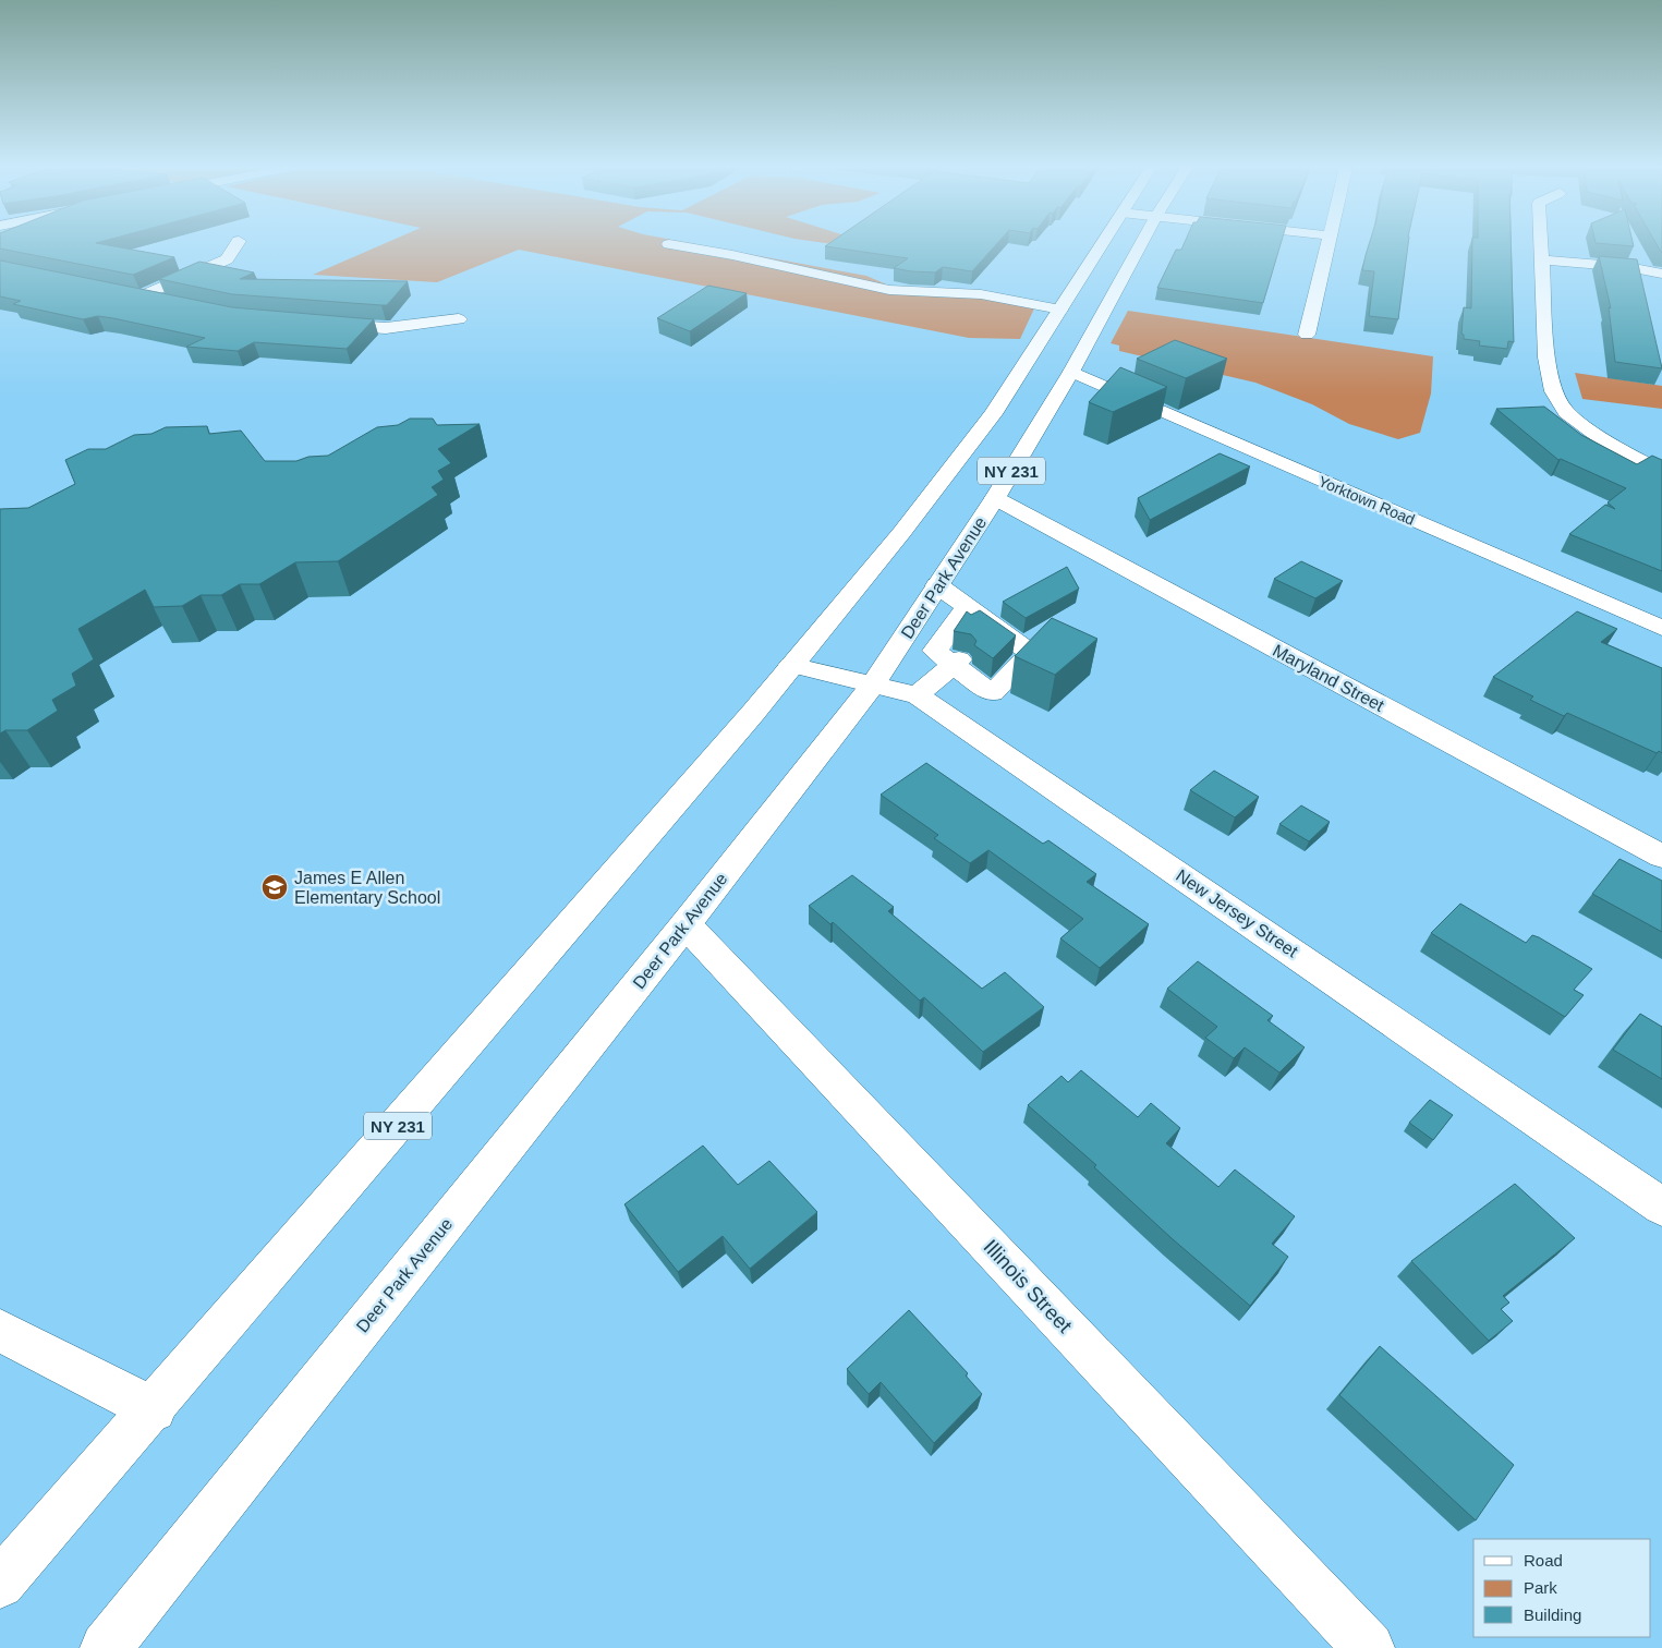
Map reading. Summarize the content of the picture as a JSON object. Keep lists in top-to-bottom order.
{
  "streets": {
    "street": [
      "NY 231",
      "Yorktown Road",
      "Deer Park Avenue",
      "Maryland Street",
      "New Jersey Street",
      "Illinois Street"
    ]
  },
  "crossings": [
    ["NY 231", "New Jersey Street"],
    ["Yorktown Road", "Deer Park Avenue"],
    ["Deer Park Avenue", "Maryland Street"],
    ["Deer Park Avenue", "New Jersey Street"],
    ["Deer Park Avenue", "Illinois Street"]
  ],
  "places": {
    "school or university": ["James E Allen Elementary School"]
  },
  "legend": ["Road", "Park", "Building"]
}
